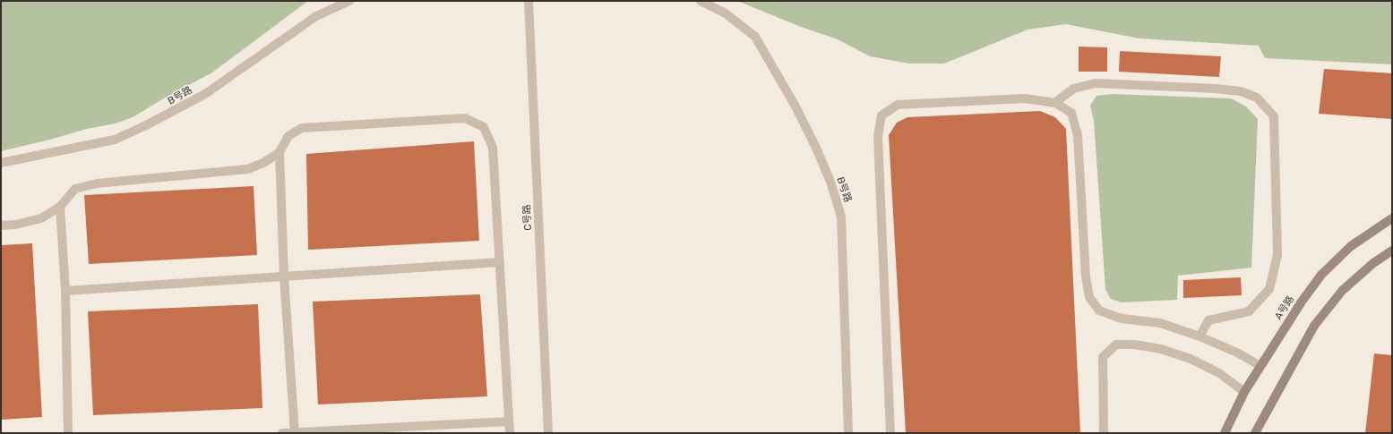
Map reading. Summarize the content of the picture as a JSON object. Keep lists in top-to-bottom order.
{
  "streets": {
    "street": ["B号路", "C号路", "A号路"]
  }
}
